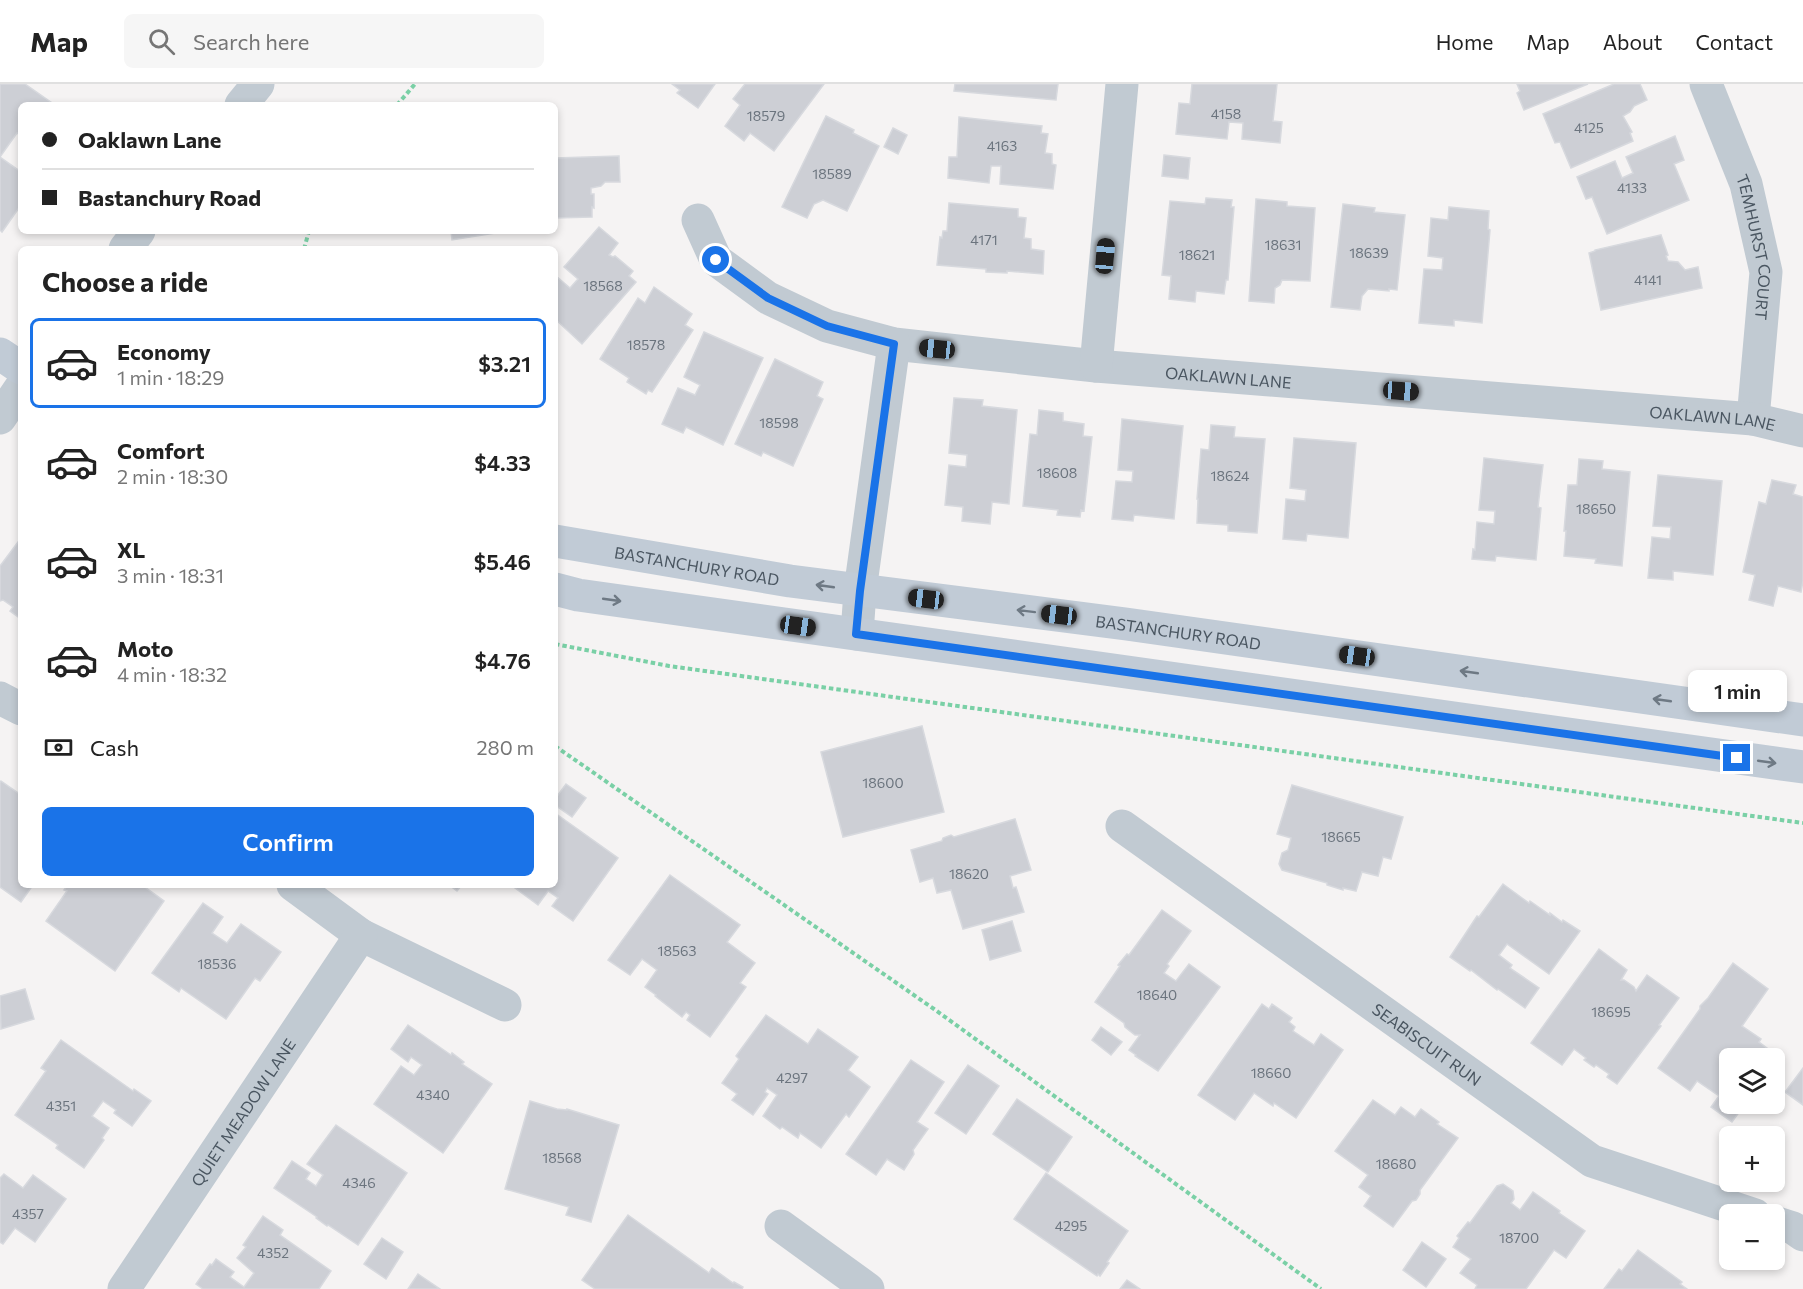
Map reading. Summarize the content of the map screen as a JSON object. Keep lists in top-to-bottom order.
{
  "streets": {
    "main road": ["BASTANCHURY ROAD"],
    "street": [
      "TEMHURST COURT",
      "OAKLAWN LANE",
      "SEABISCUIT RUN",
      "QUIET MEADOW LANE"
    ]
  },
  "crossings": [
    ["TEMHURST COURT", "OAKLAWN LANE"]
  ],
  "house_numbers": [
    "4158",
    "18579",
    "4125",
    "4163",
    "18589",
    "4133",
    "4171",
    "18631",
    "18639",
    "18621",
    "4141",
    "18568",
    "18578",
    "18598",
    "18608",
    "18624",
    "18650",
    "18600",
    "18665",
    "18620",
    "18563",
    "18536",
    "18640",
    "18695",
    "18660",
    "4297",
    "4340",
    "4351",
    "18568",
    "18680",
    "4346",
    "4357",
    "4295",
    "18700",
    "4352"
  ],
  "page": {
    "header": "Map",
    "search": "Search here",
    "nav": [
      "Home",
      "Map",
      "About",
      "Contact"
    ],
    "banner": ["Oaklawn Lane", "Bastanchury Road"],
    "heading": "Choose a ride",
    "list": [
      {
        "name": "Economy",
        "note": "1 min · 18:29",
        "value": "$3.21"
      },
      {
        "name": "Comfort",
        "note": "2 min · 18:30",
        "value": "$4.33"
      },
      {
        "name": "XL",
        "note": "3 min · 18:31",
        "value": "$5.46"
      },
      {
        "name": "Moto",
        "note": "4 min · 18:32",
        "value": "$4.76"
      }
    ],
    "bubble": "1 min",
    "pay": ["Cash", "280 m"],
    "buttons": "Confirm",
    "map_buttons": ["+", "−"]
  }
}
